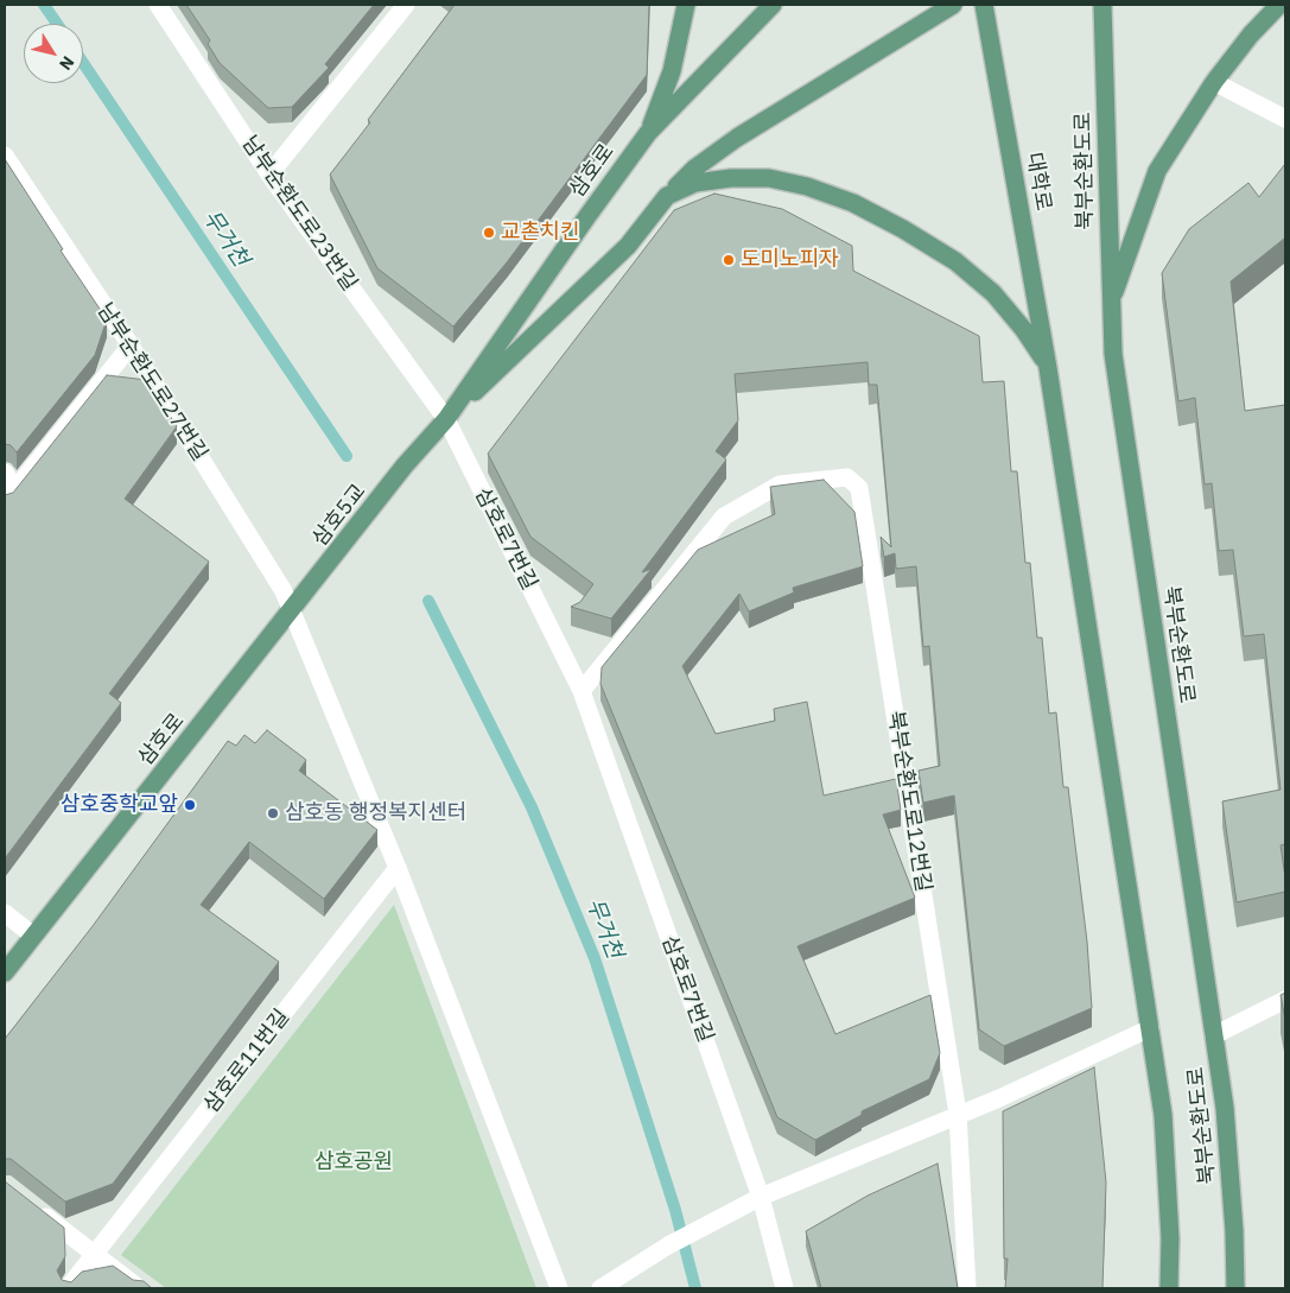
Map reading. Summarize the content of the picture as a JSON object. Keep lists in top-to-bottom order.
{
  "streets": {
    "main road": [
      "삼호로",
      "북부순환도로",
      "대학로",
      "삼호5교"
    ],
    "street": [
      "남부순환도로23번길",
      "남부순환도로27번길",
      "삼호로7번길",
      "북부순환도로12번길",
      "삼호로11번길"
    ]
  },
  "crossings": [
    ["삼호로", "남부순환도로23번길"],
    ["삼호로", "남부순환도로27번길"],
    ["삼호로", "삼호5교"],
    ["삼호로", "삼호로7번길"],
    ["북부순환도로", "대학로"],
    ["남부순환도로23번길", "삼호로7번길"],
    ["삼호로7번길", "북부순환도로12번길"]
  ],
  "water": ["무거천"],
  "parks": ["삼호공원"],
  "places": [
    "교촌치킨",
    "도미노피자",
    "삼호중학교앞",
    "삼호동 행정복지센터"
  ],
  "north": "bottom right"
}
